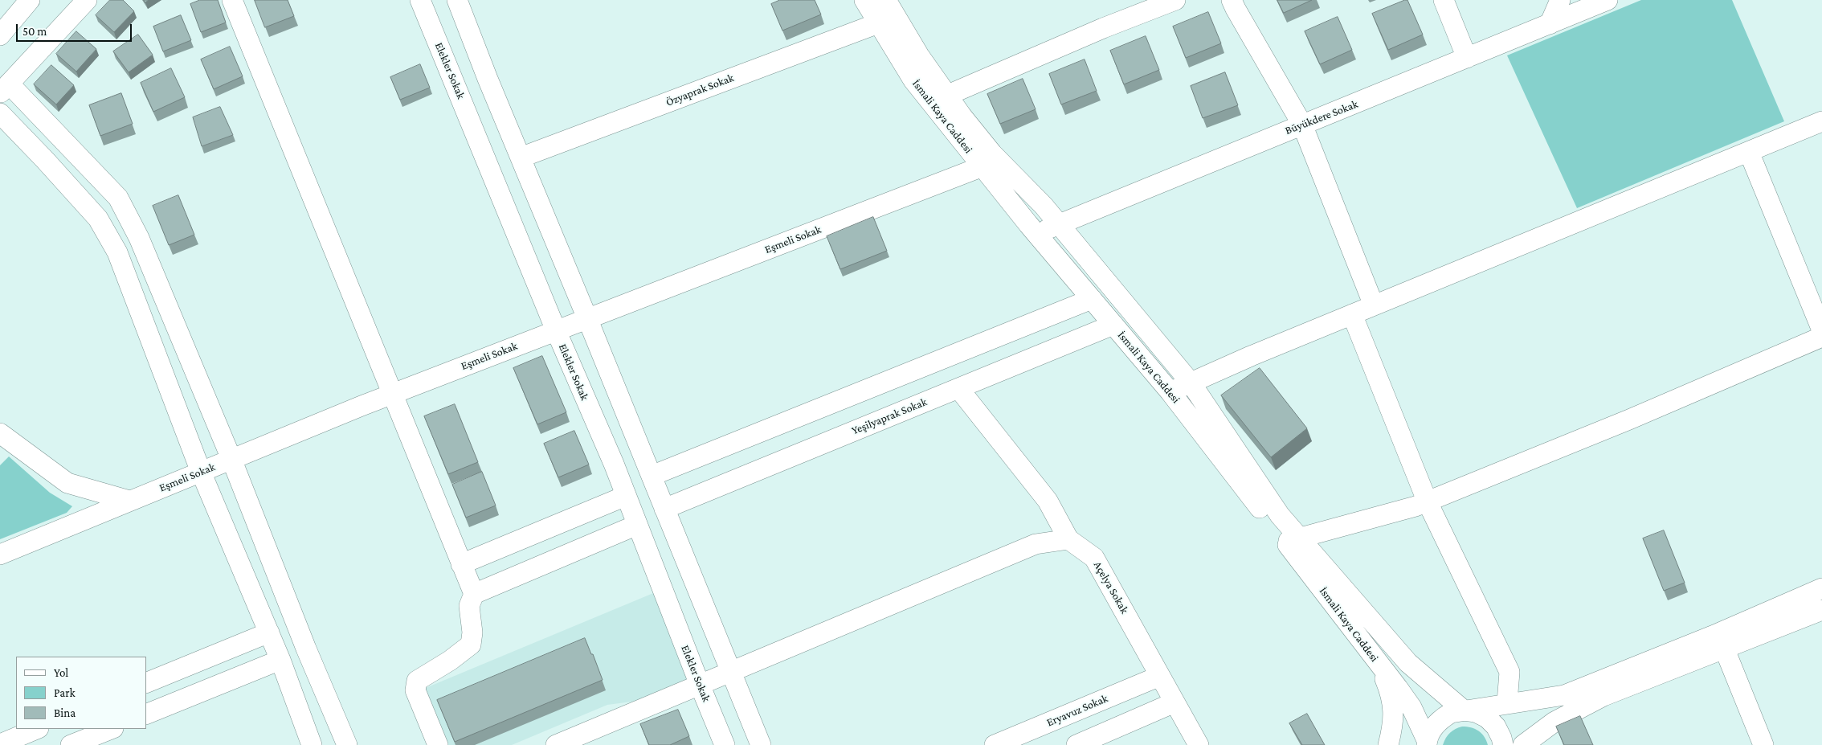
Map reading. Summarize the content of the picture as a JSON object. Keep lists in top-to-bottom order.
{
  "streets": {
    "street": [
      "Elekler Sokak",
      "Özyaprak Sokak",
      "İsmali Kaya Caddesi",
      "Büyükdere Sokak",
      "Eşmeli Sokak",
      "Yeşilyaprak Sokak",
      "Açelya Sokak",
      "Eryavuz Sokak"
    ]
  },
  "crossings": [
    ["Elekler Sokak", "Eşmeli Sokak"],
    ["Özyaprak Sokak", "İsmali Kaya Caddesi"],
    ["İsmali Kaya Caddesi", "Büyükdere Sokak"],
    ["İsmali Kaya Caddesi", "Eşmeli Sokak"],
    ["İsmali Kaya Caddesi", "Yeşilyaprak Sokak"],
    ["Yeşilyaprak Sokak", "Açelya Sokak"],
    ["Açelya Sokak", "Eryavuz Sokak"]
  ],
  "legend": ["Yol", "Park", "Bina"],
  "scale_bar": "50 m"
}
